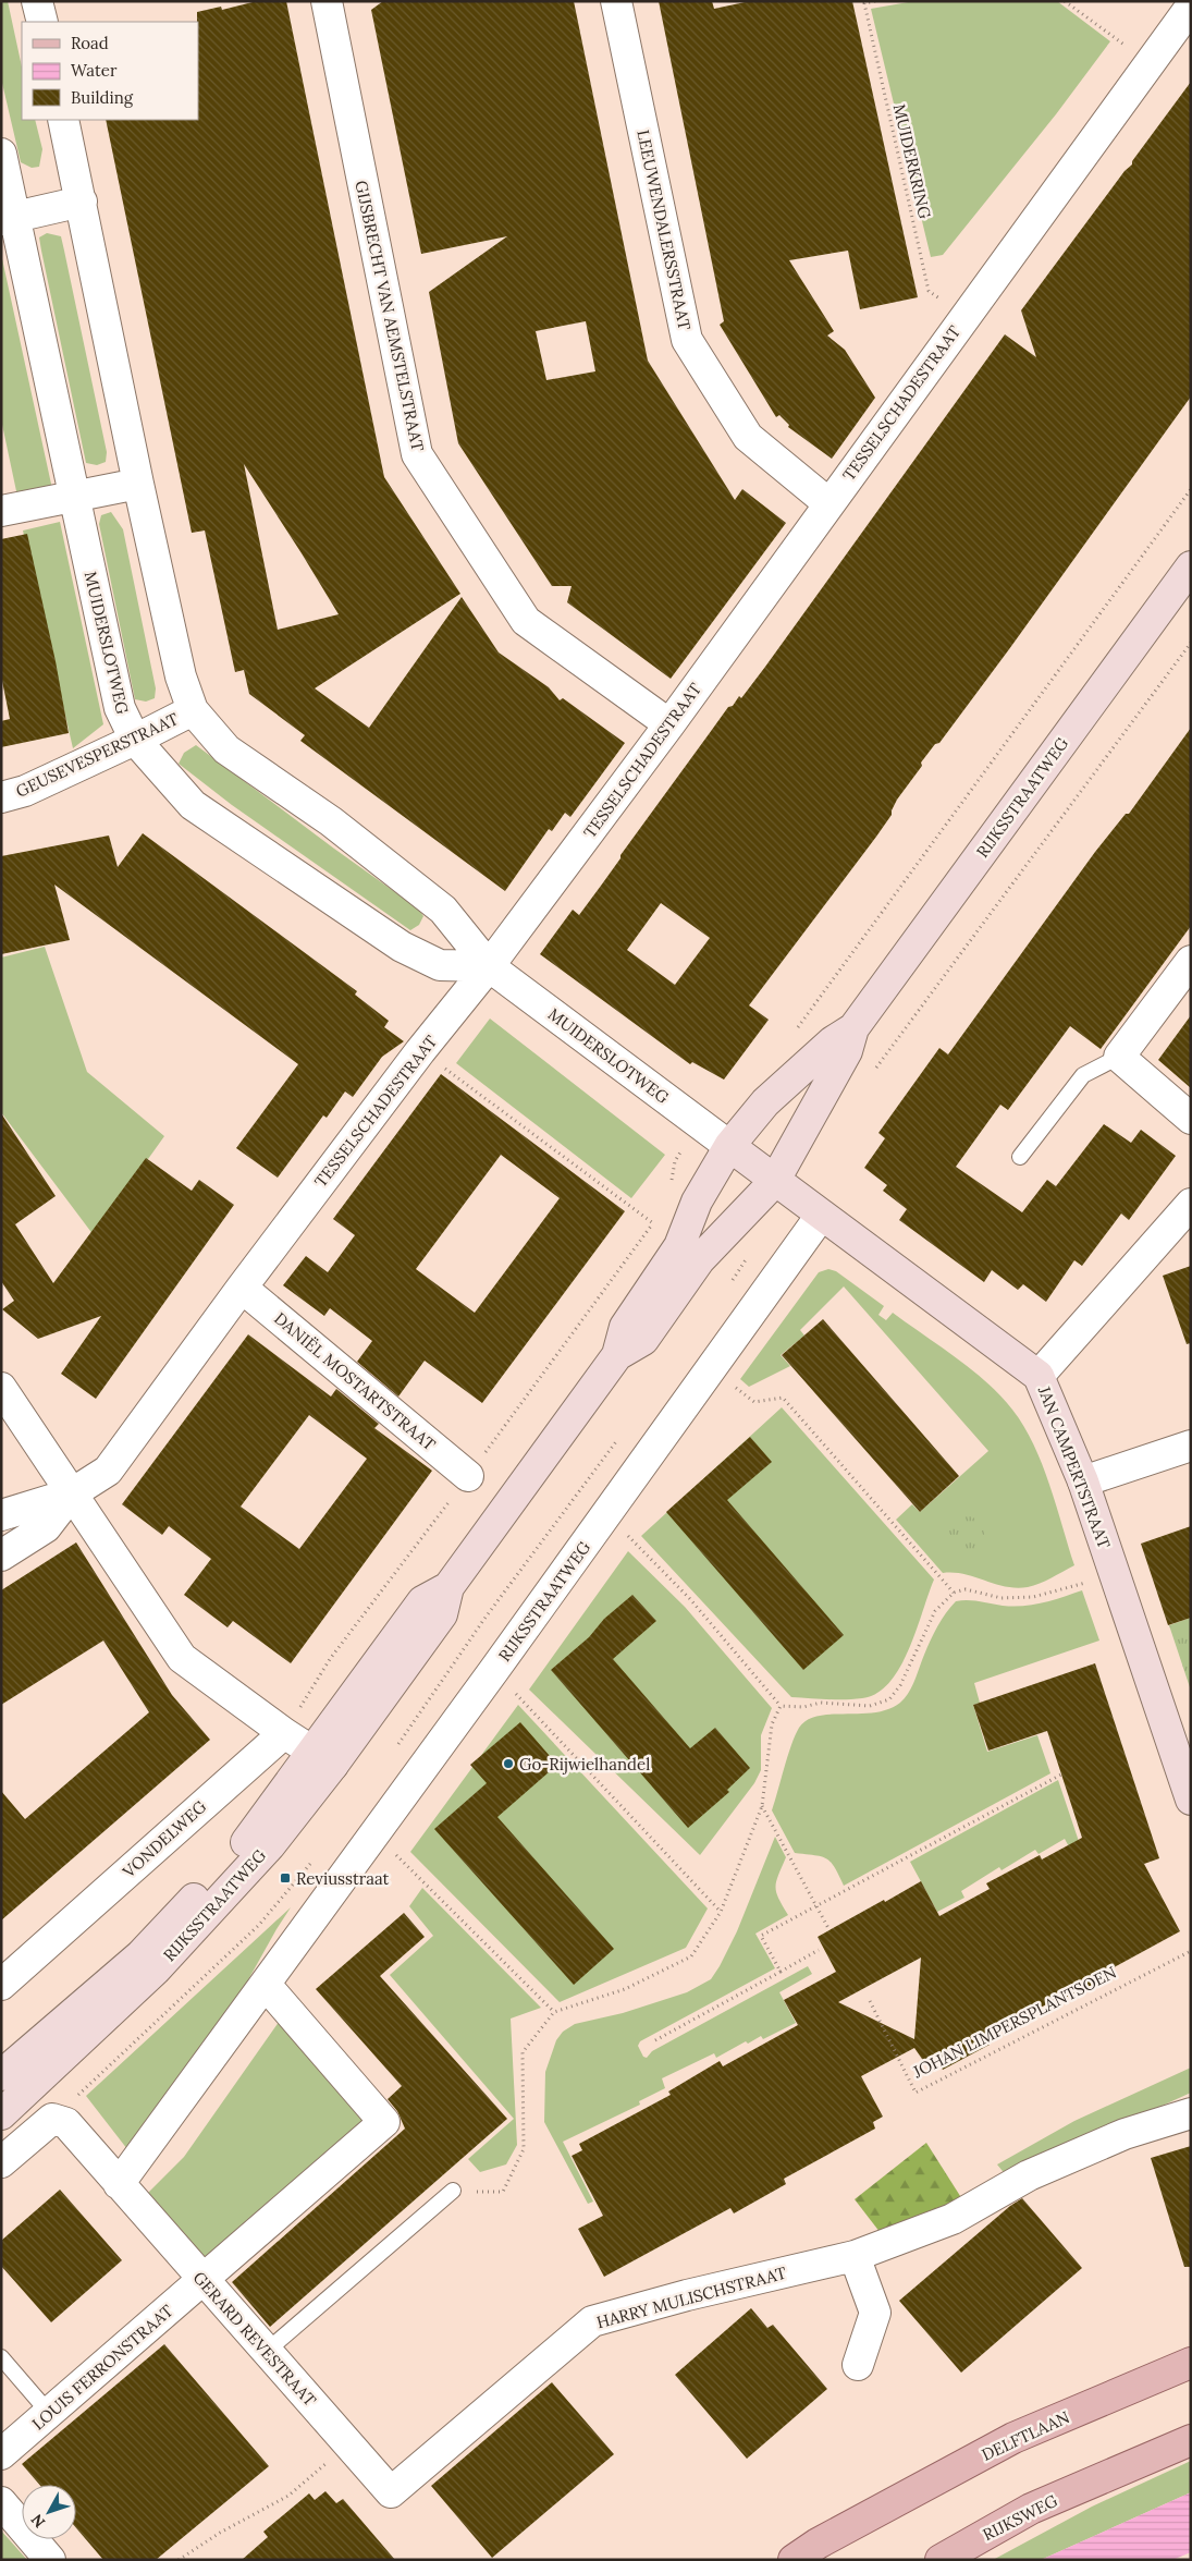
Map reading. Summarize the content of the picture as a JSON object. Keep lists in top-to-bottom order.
{
  "streets": {
    "main road": [
      "RIJKSSTRAATWEG",
      "JAN CAMPERTSTRAAT",
      "DELFTLAAN",
      "RIJKSWEG"
    ],
    "street": [
      "LEEUWENDALERSSTRAAT",
      "GIJSBRECHT VAN AEMSTELSTRAAT",
      "TESSELSCHADESTRAAT",
      "MUIDERSLOTWEG",
      "GEUSEVESPERSTRAAT",
      "DANIËL MOSTARTSTRAAT",
      "VONDELWEG",
      "HARRY MULISCHSTRAAT",
      "GERARD REVESTRAAT",
      "LOUIS FERRONSTRAAT"
    ],
    "path": ["MUIDERKRING", "JOHAN LIMPERSPLANTSOEN"]
  },
  "crossings": [
    ["MUIDERKRING", "TESSELSCHADESTRAAT"],
    ["LEEUWENDALERSSTRAAT", "TESSELSCHADESTRAAT"],
    ["GIJSBRECHT VAN AEMSTELSTRAAT", "TESSELSCHADESTRAAT"],
    ["TESSELSCHADESTRAAT", "MUIDERSLOTWEG"],
    ["TESSELSCHADESTRAAT", "DANIËL MOSTARTSTRAAT"],
    ["MUIDERSLOTWEG", "GEUSEVESPERSTRAAT"],
    ["MUIDERSLOTWEG", "RIJKSSTRAATWEG"],
    ["MUIDERSLOTWEG", "JAN CAMPERTSTRAAT"],
    ["RIJKSSTRAATWEG", "JAN CAMPERTSTRAAT"],
    ["RIJKSSTRAATWEG", "GERARD REVESTRAAT"],
    ["HARRY MULISCHSTRAAT", "GERARD REVESTRAAT"],
    ["GERARD REVESTRAAT", "LOUIS FERRONSTRAAT"]
  ],
  "places": {
    "other": ["Go-Rijwielhandel"],
    "transit": ["Reviusstraat"]
  },
  "legend": ["Road", "Water", "Building"],
  "north": "bottom left"
}
